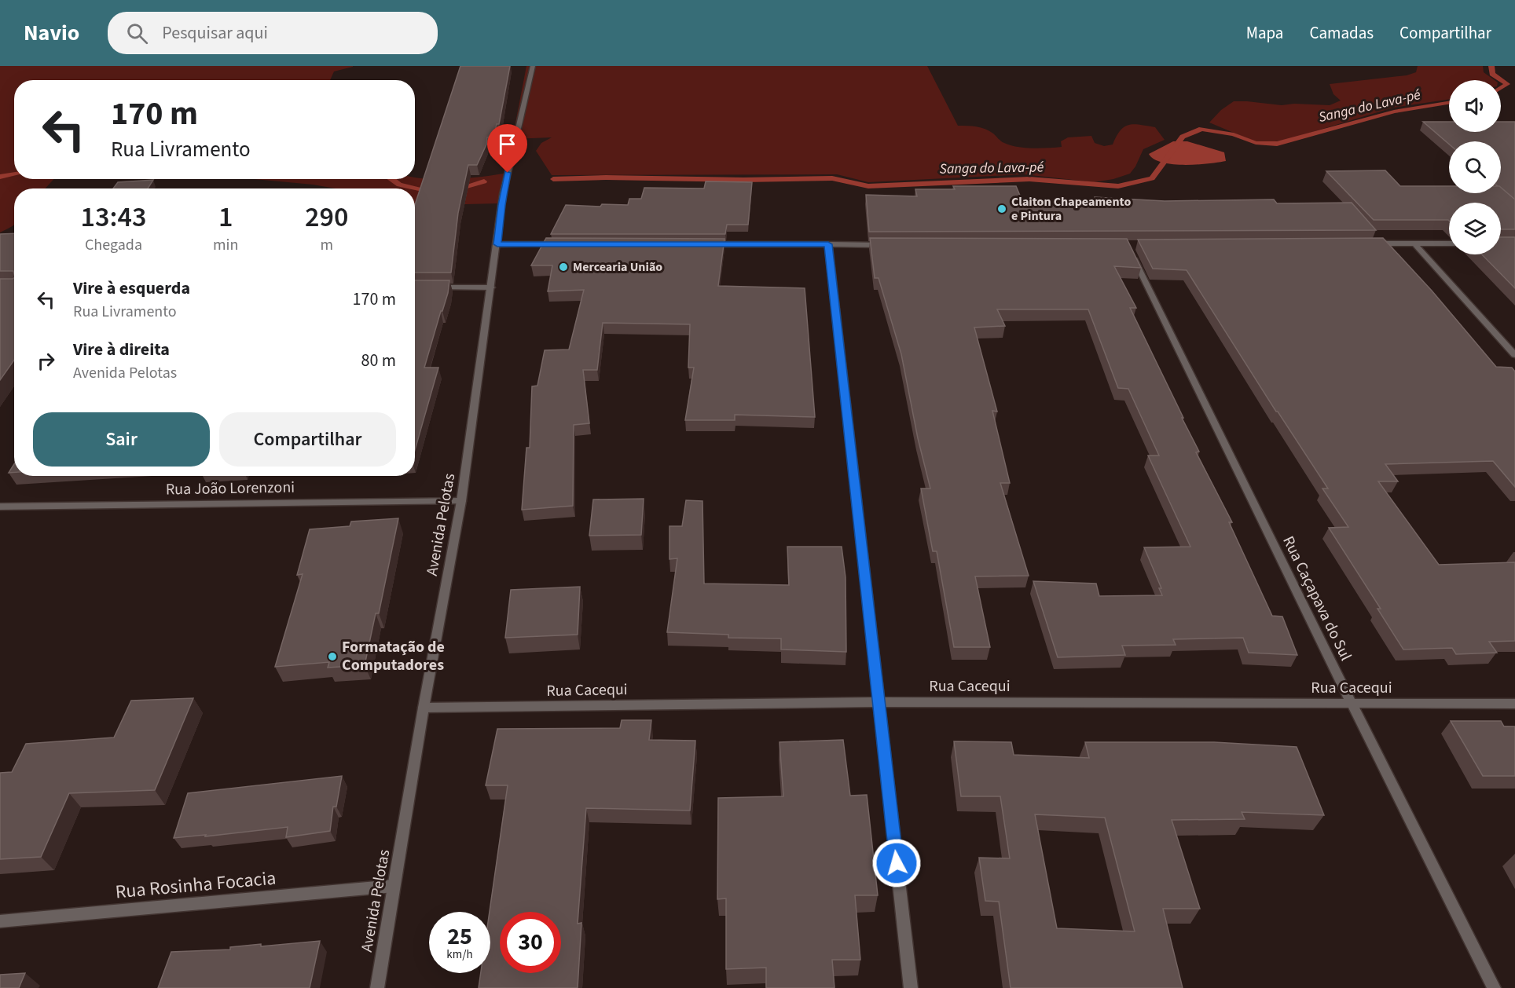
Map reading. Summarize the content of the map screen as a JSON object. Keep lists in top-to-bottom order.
{
  "streets": {
    "street": [
      "Rua João Lorenzoni",
      "Avenida Pelotas",
      "Rua Caçapava do Sul",
      "Rua Cacequi",
      "Rua Rosinha Focacia"
    ]
  },
  "crossings": [
    ["Rua João Lorenzoni", "Avenida Pelotas"],
    ["Avenida Pelotas", "Rua Cacequi"],
    ["Avenida Pelotas", "Rua Rosinha Focacia"],
    ["Rua Caçapava do Sul", "Rua Cacequi"]
  ],
  "water": ["Sanga do Lava-pé"],
  "places": ["Claiton Chapeamento e Pintura", "Mercearia União", "Formatação de Computadores"],
  "page": {
    "header": "Navio",
    "search": "Pesquisar aqui",
    "nav": ["Mapa", "Camadas", "Compartilhar"],
    "turn": ["170 m", "Rua Livramento"],
    "eta": [
      "13:43",
      "Chegada",
      "1",
      "min",
      "290",
      "m"
    ],
    "list": [
      {
        "name": "Vire à esquerda",
        "note": "Rua Livramento",
        "value": "170 m"
      },
      {
        "name": "Vire à direita",
        "note": "Avenida Pelotas",
        "value": "80 m"
      }
    ],
    "buttons": ["Sair", "Compartilhar"],
    "speed": "25 km/h",
    "limit": "30"
  }
}
